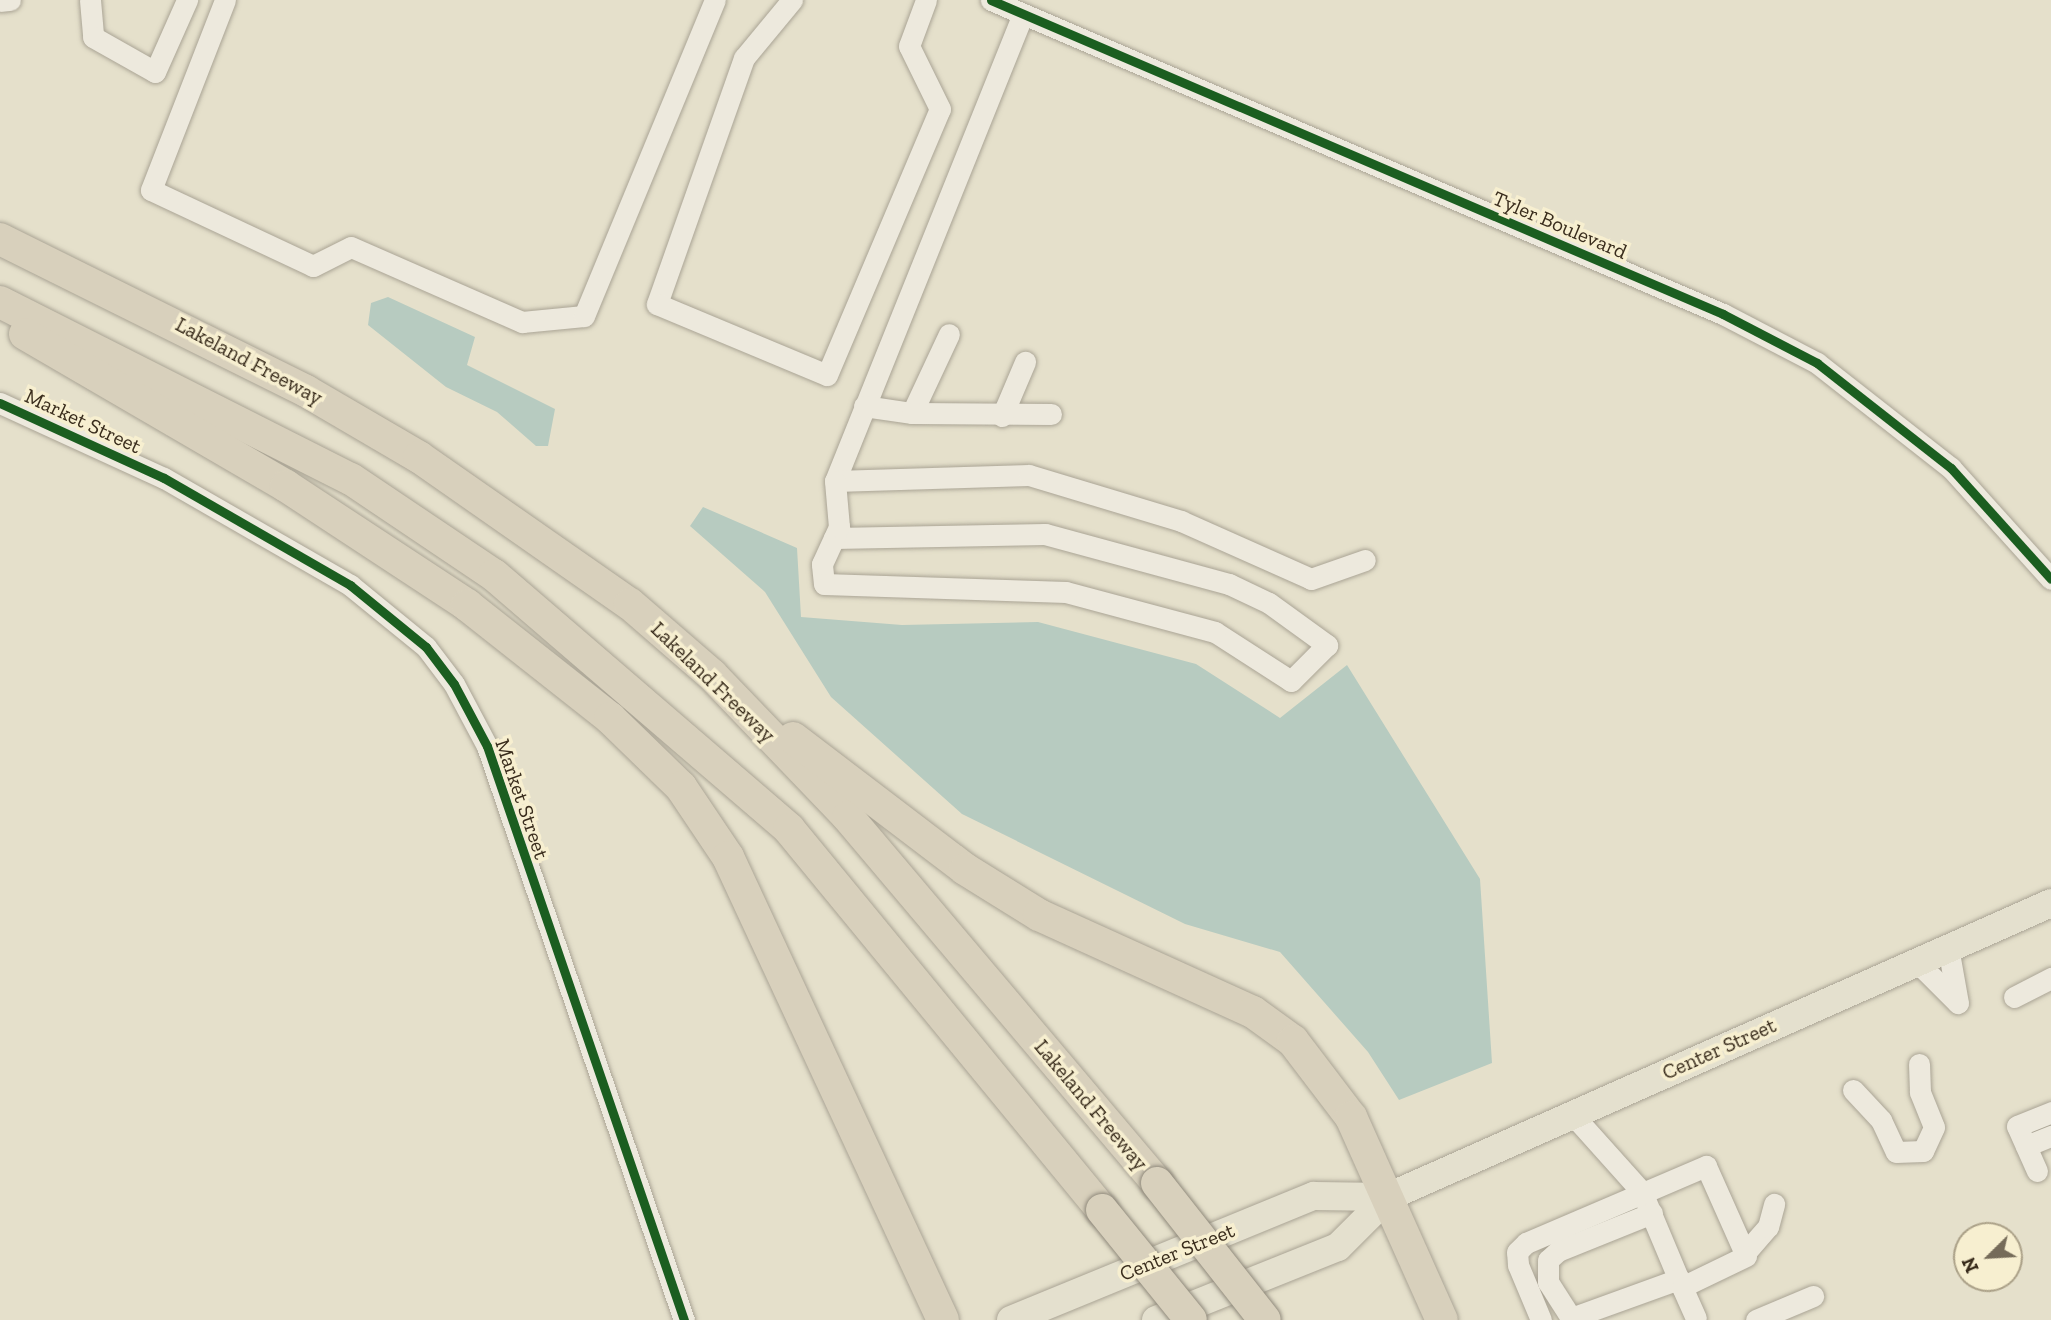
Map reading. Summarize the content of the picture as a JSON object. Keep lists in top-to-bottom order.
{
  "streets": {
    "highway": ["Lakeland Freeway"],
    "main road": ["Center Street"],
    "street": ["Tyler Boulevard", "Market Street"]
  },
  "north": "bottom left"
}
